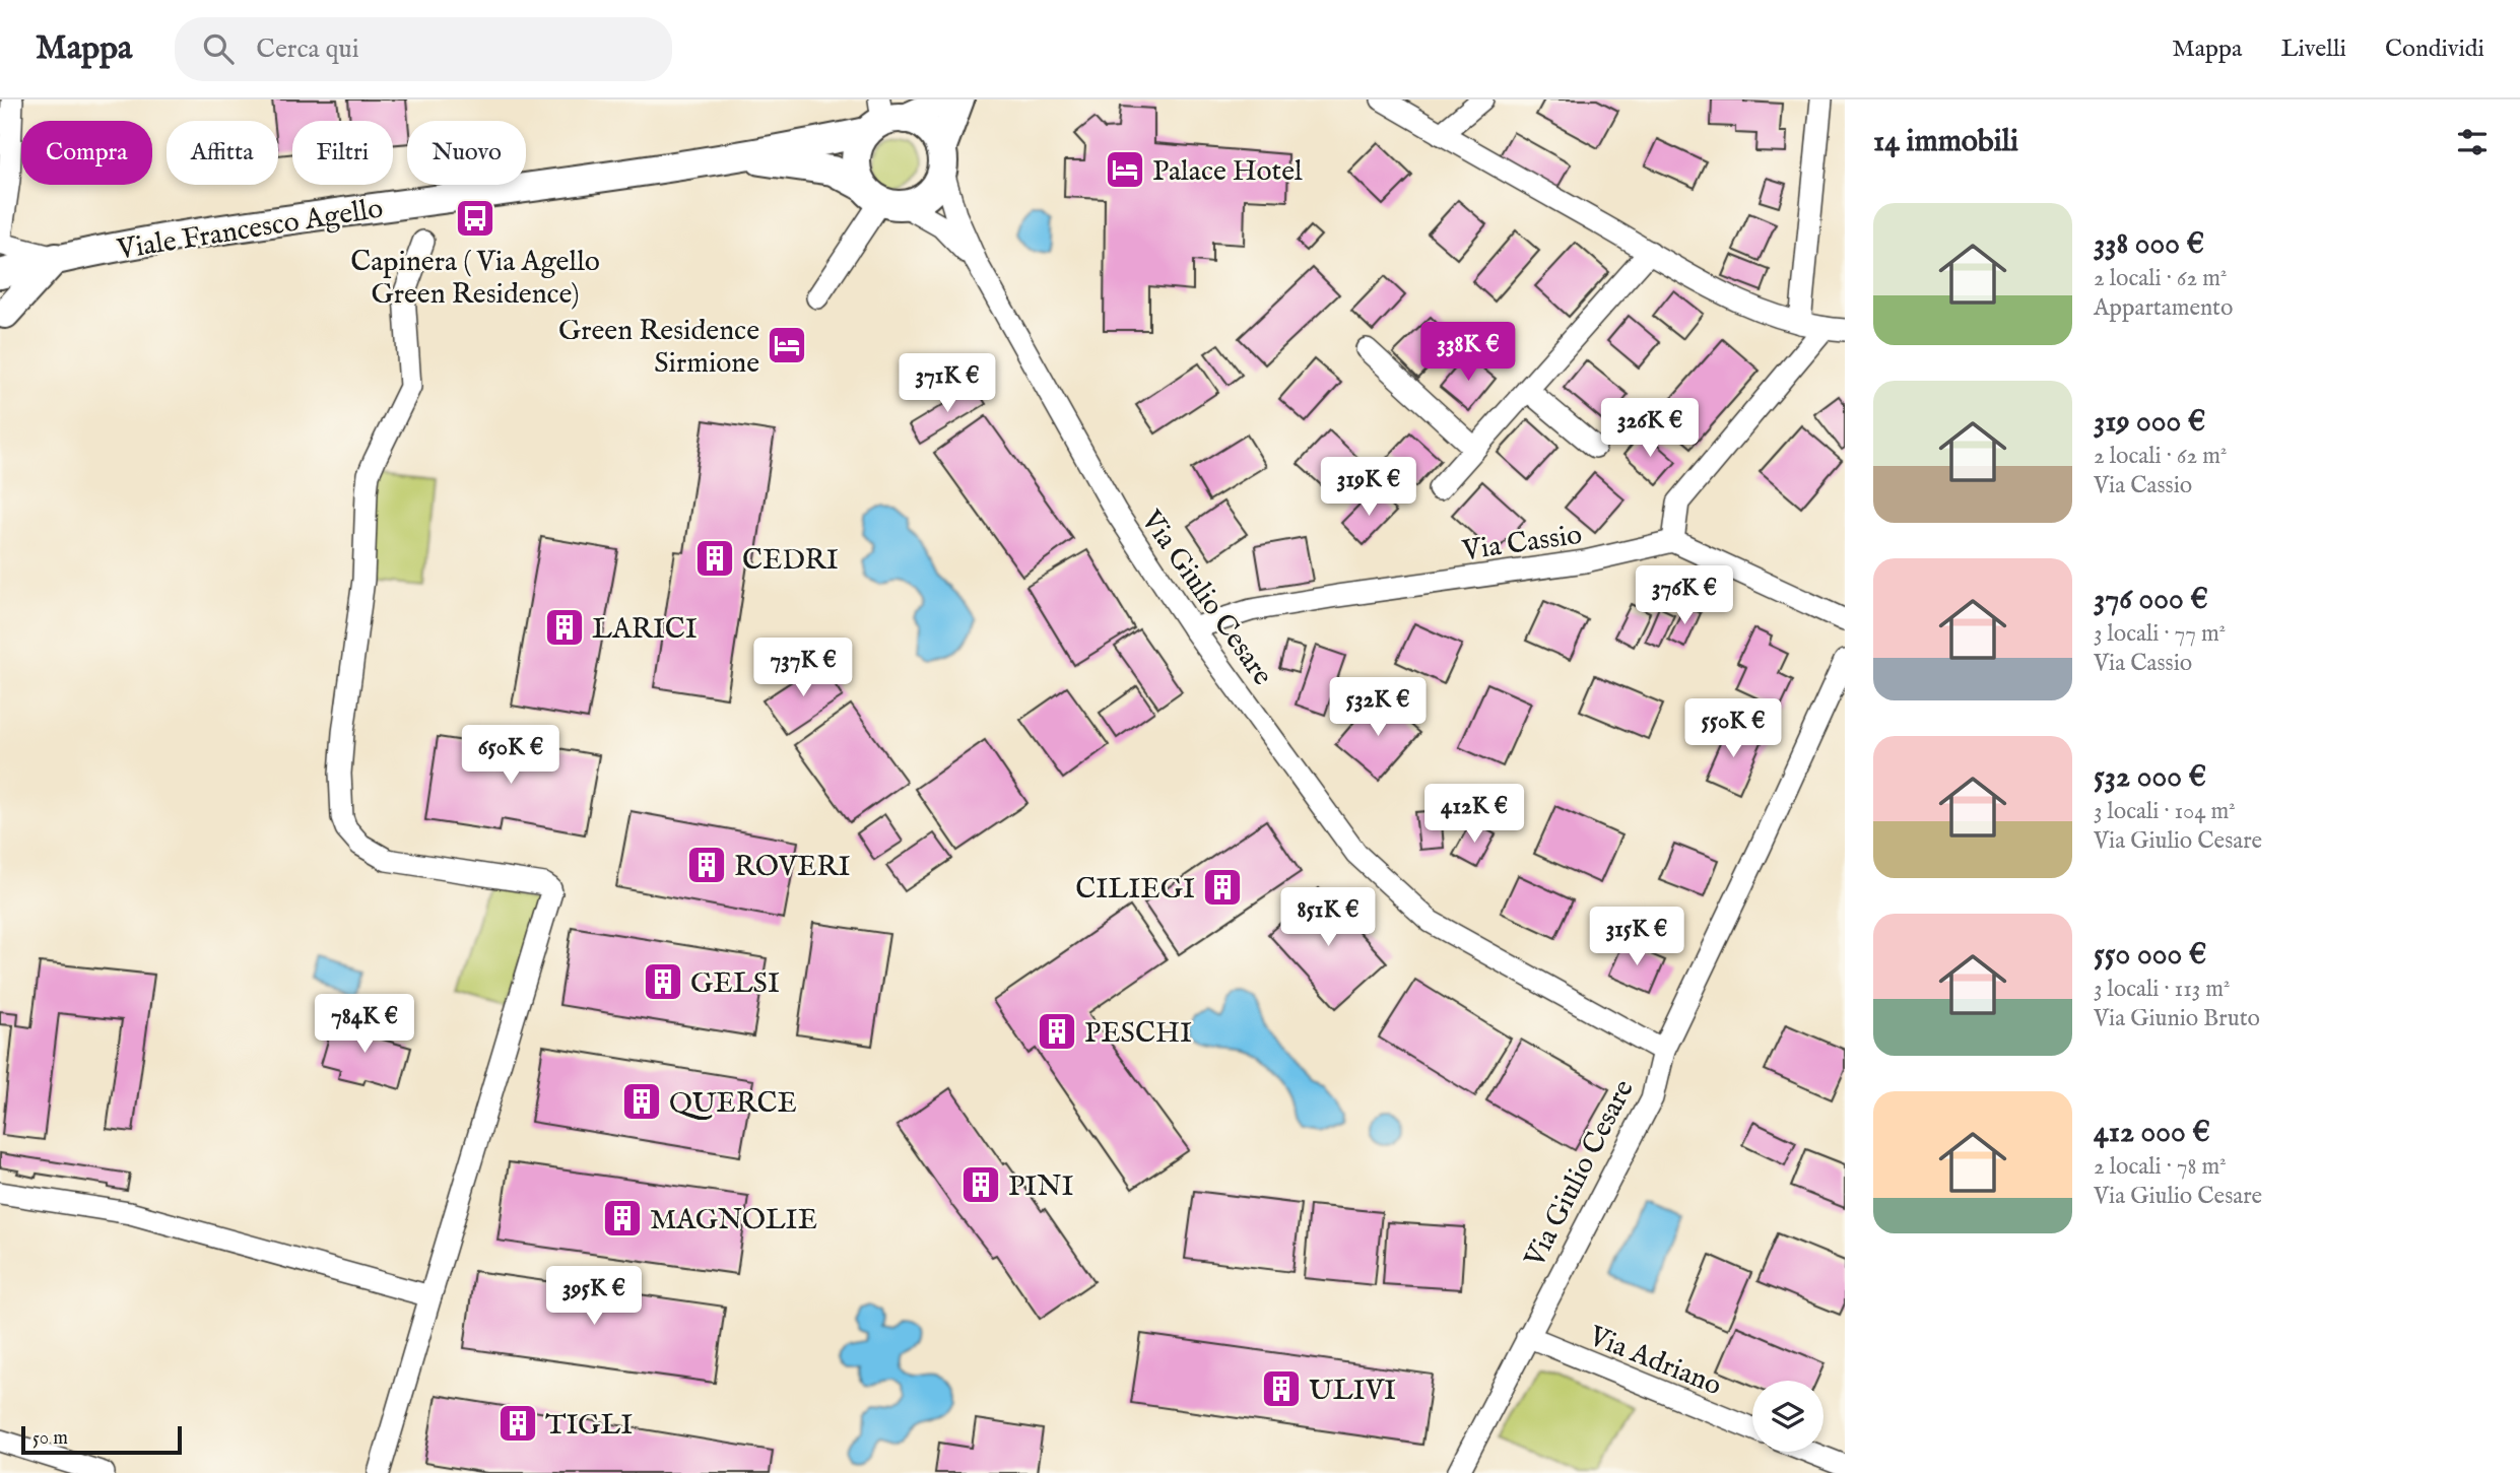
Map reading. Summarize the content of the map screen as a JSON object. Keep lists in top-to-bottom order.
{
  "streets": {
    "main road": ["Viale Francesco Agello"],
    "street": ["Via Cassio", "Via Giulio Cesare", "Via Adriano"]
  },
  "crossings": [
    ["Viale Francesco Agello", "Via Giulio Cesare"],
    ["Via Cassio", "Via Giulio Cesare"],
    ["Via Giulio Cesare", "Via Adriano"]
  ],
  "places": {
    "hotel": ["Palace Hotel", "Green Residence Sirmione"],
    "bus stop": ["Capinera ( Via Agello Green Residence)"],
    "building": [
      "CEDRI",
      "LARICI",
      "ROVERI",
      "CILIEGI",
      "GELSI",
      "PESCHI",
      "QUERCE",
      "PINI",
      "MAGNOLIE",
      "ULIVI",
      "TIGLI"
    ]
  },
  "scale_bar": "50 m",
  "page": {
    "header": "Mappa",
    "search": "Cerca qui",
    "nav": ["Mappa", "Livelli", "Condividi"],
    "heading": "14 immobili",
    "chip": [
      "Compra",
      "Affitta",
      "Filtri",
      "Nuovo"
    ],
    "list": [
      {
        "name": "338 000 €",
        "note": "2 locali · 62 m² · Appartamento"
      },
      {
        "name": "319 000 €",
        "note": "2 locali · 62 m² · Via Cassio"
      },
      {
        "name": "376 000 €",
        "note": "3 locali · 77 m² · Via Cassio"
      },
      {
        "name": "532 000 €",
        "note": "3 locali · 104 m² · Via Giulio Cesare"
      },
      {
        "name": "550 000 €",
        "note": "3 locali · 113 m² · Via Giunio Bruto"
      },
      {
        "name": "412 000 €",
        "note": "2 locali · 78 m² · Via Giulio Cesare"
      }
    ],
    "price": [
      "338K €",
      "371K €",
      "326K €",
      "319K €",
      "376K €",
      "737K €",
      "532K €",
      "550K €",
      "650K €",
      "412K €",
      "851K €",
      "315K €",
      "784K €",
      "395K €"
    ],
    "scale": "50 m"
  }
}
